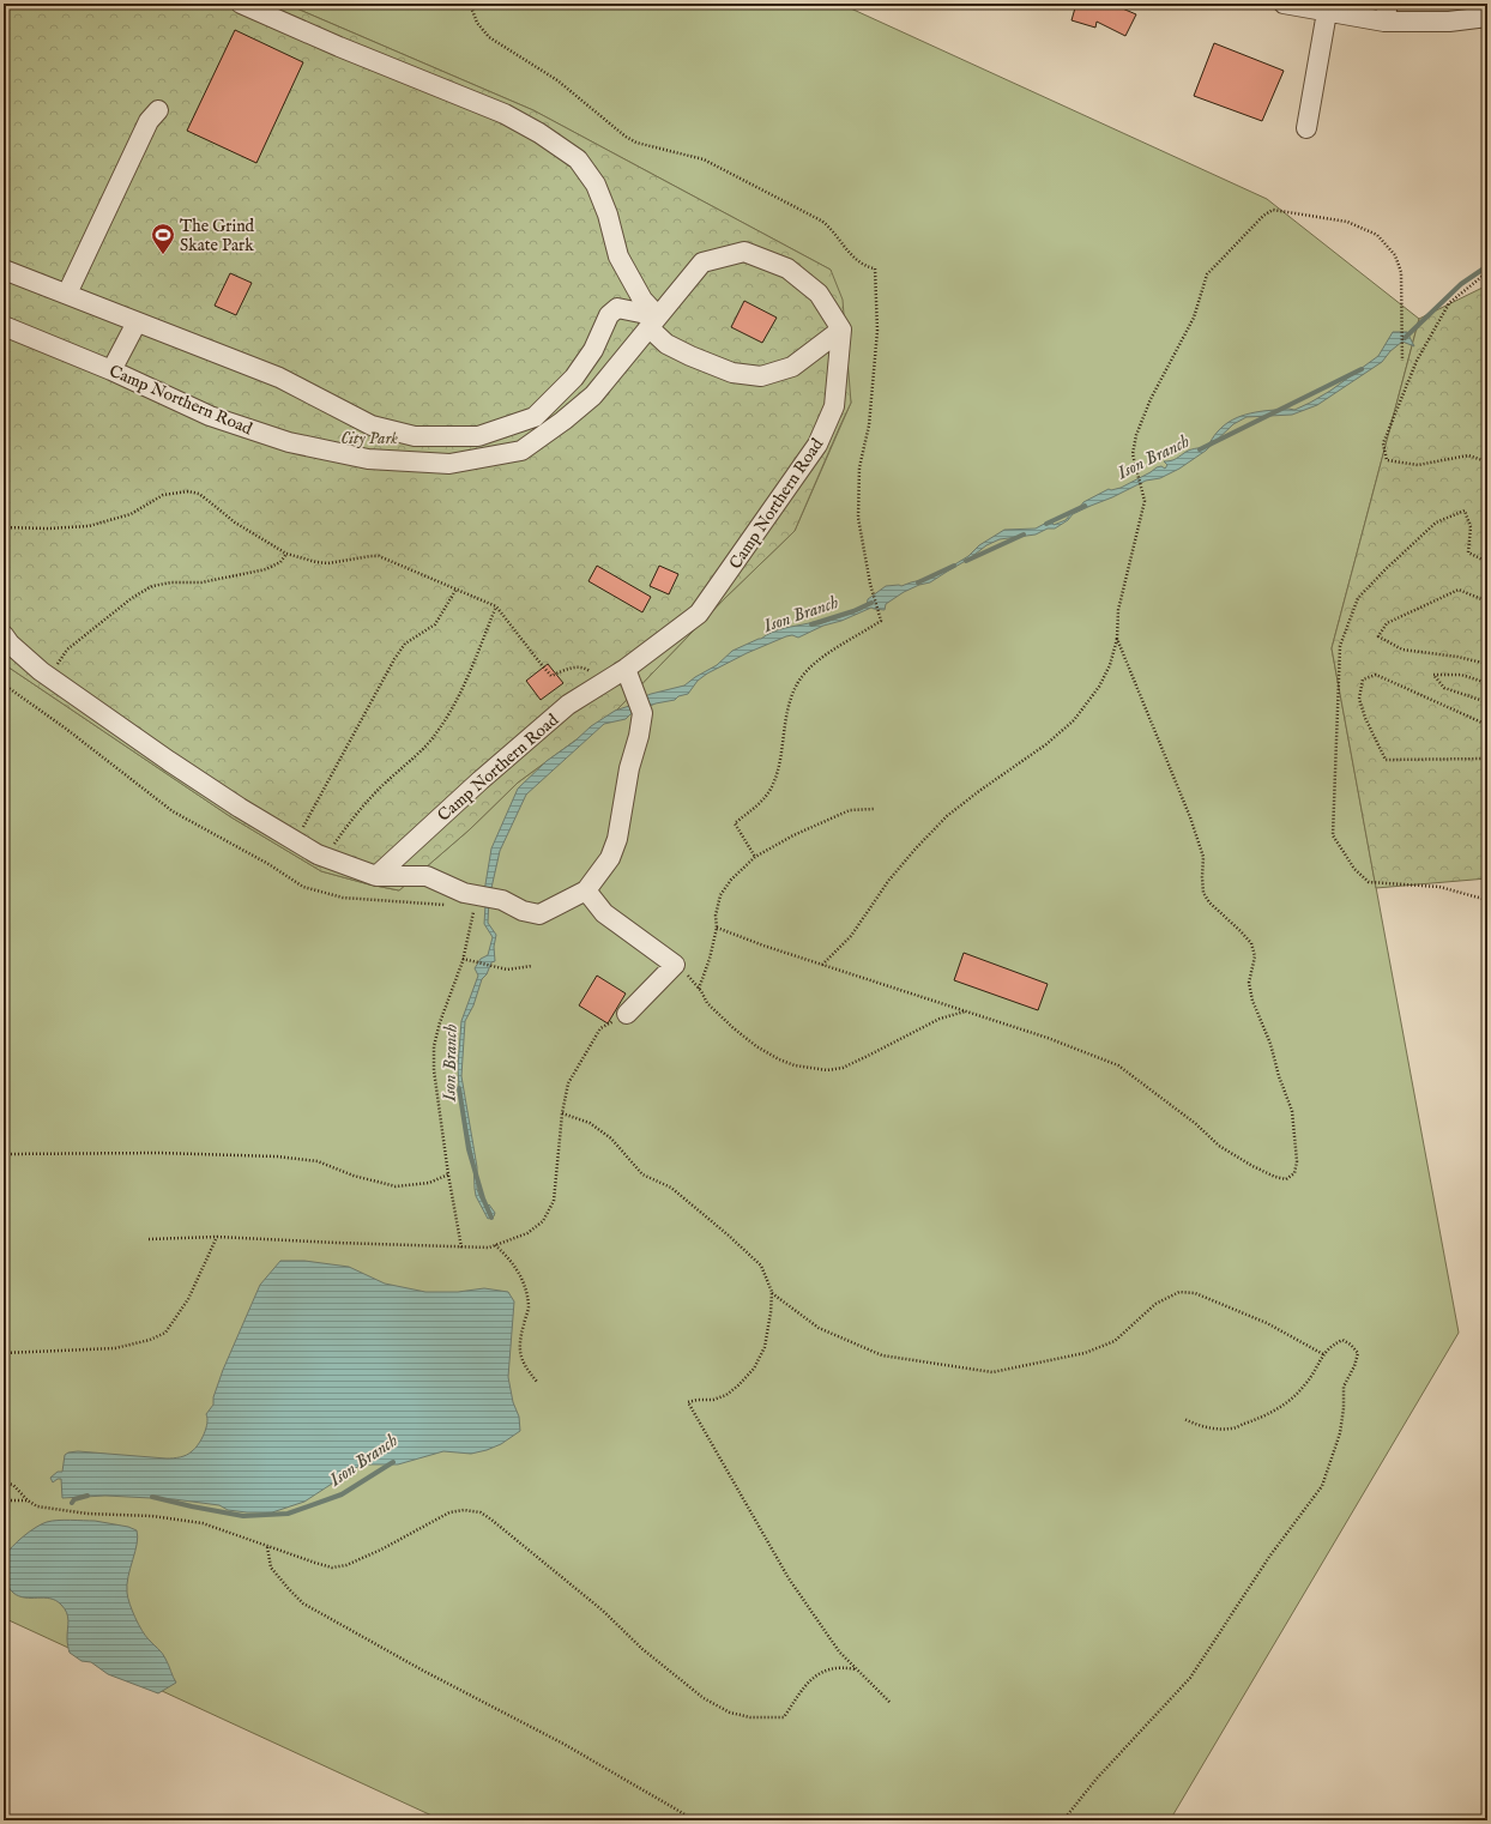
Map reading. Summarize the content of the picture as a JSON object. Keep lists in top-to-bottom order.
{
  "streets": {
    "street": ["Camp Northern Road"]
  },
  "water": ["Ison Branch"],
  "parks": ["City Park"],
  "places": {
    "sports": ["The Grind Skate Park"]
  }
}
